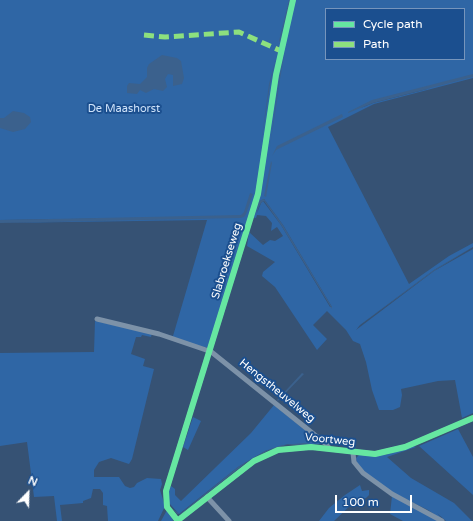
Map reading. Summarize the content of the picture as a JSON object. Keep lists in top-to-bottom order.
{
  "streets": {
    "street": ["Slabroekseweg", "Hengstheuvelweg", "Voortweg"]
  },
  "crossings": [
    ["Slabroekseweg", "Hengstheuvelweg"],
    ["Slabroekseweg", "Voortweg"],
    ["Hengstheuvelweg", "Voortweg"]
  ],
  "parks": ["De Maashorst"],
  "legend": ["Cycle path", "Path"],
  "scale_bar": "100 m",
  "north": "top right"
}
